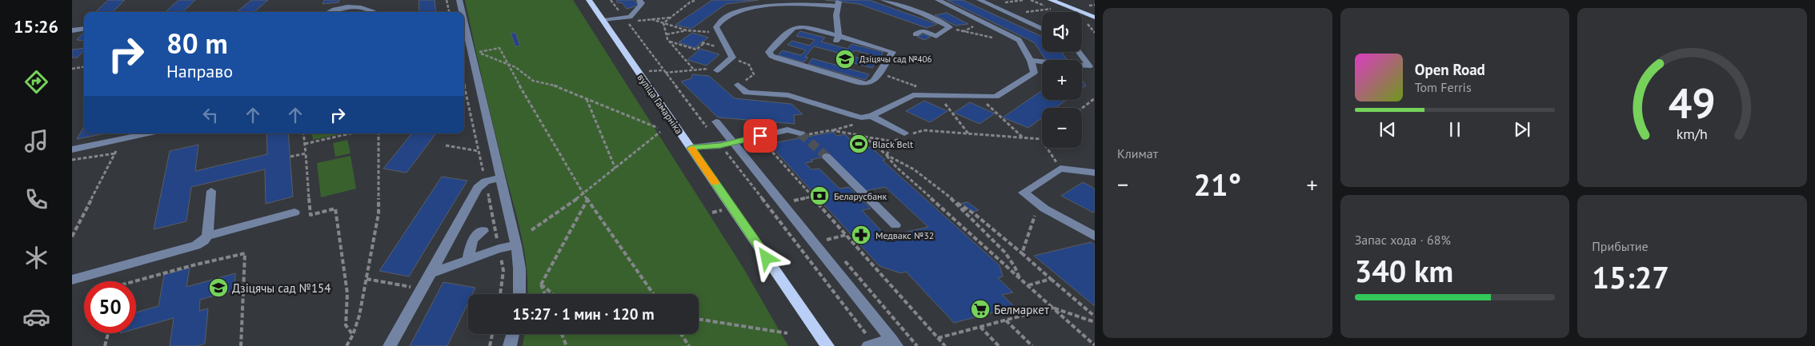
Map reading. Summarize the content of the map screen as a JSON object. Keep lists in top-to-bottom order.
{
  "streets": {
    "main road": ["вуліца Гамарніка"]
  },
  "places": {
    "school or university": ["Дзіцячы сад №406", "Дзіцячы сад №154"],
    "sports": ["Black Belt"],
    "bank": ["Беларусбанк"],
    "pharmacy": ["Медвакс №32"],
    "supermarket": ["Белмаркет"]
  },
  "page": {
    "tabs": "15:26",
    "tile": [
      "Климат",
      ["Запас хода · 68%", "340 km"],
      ["Прибытие", "15:27"]
    ],
    "map_buttons": ["+", "−"],
    "turn": ["80 m", "Направо"],
    "song": ["Open Road", "Tom Ferris"],
    "heat": ["−", "21°", "+"],
    "limit": "50",
    "trip": "15:27 · 1 мин · 120 m",
    "gauge": ["49", "km/h"]
  }
}
